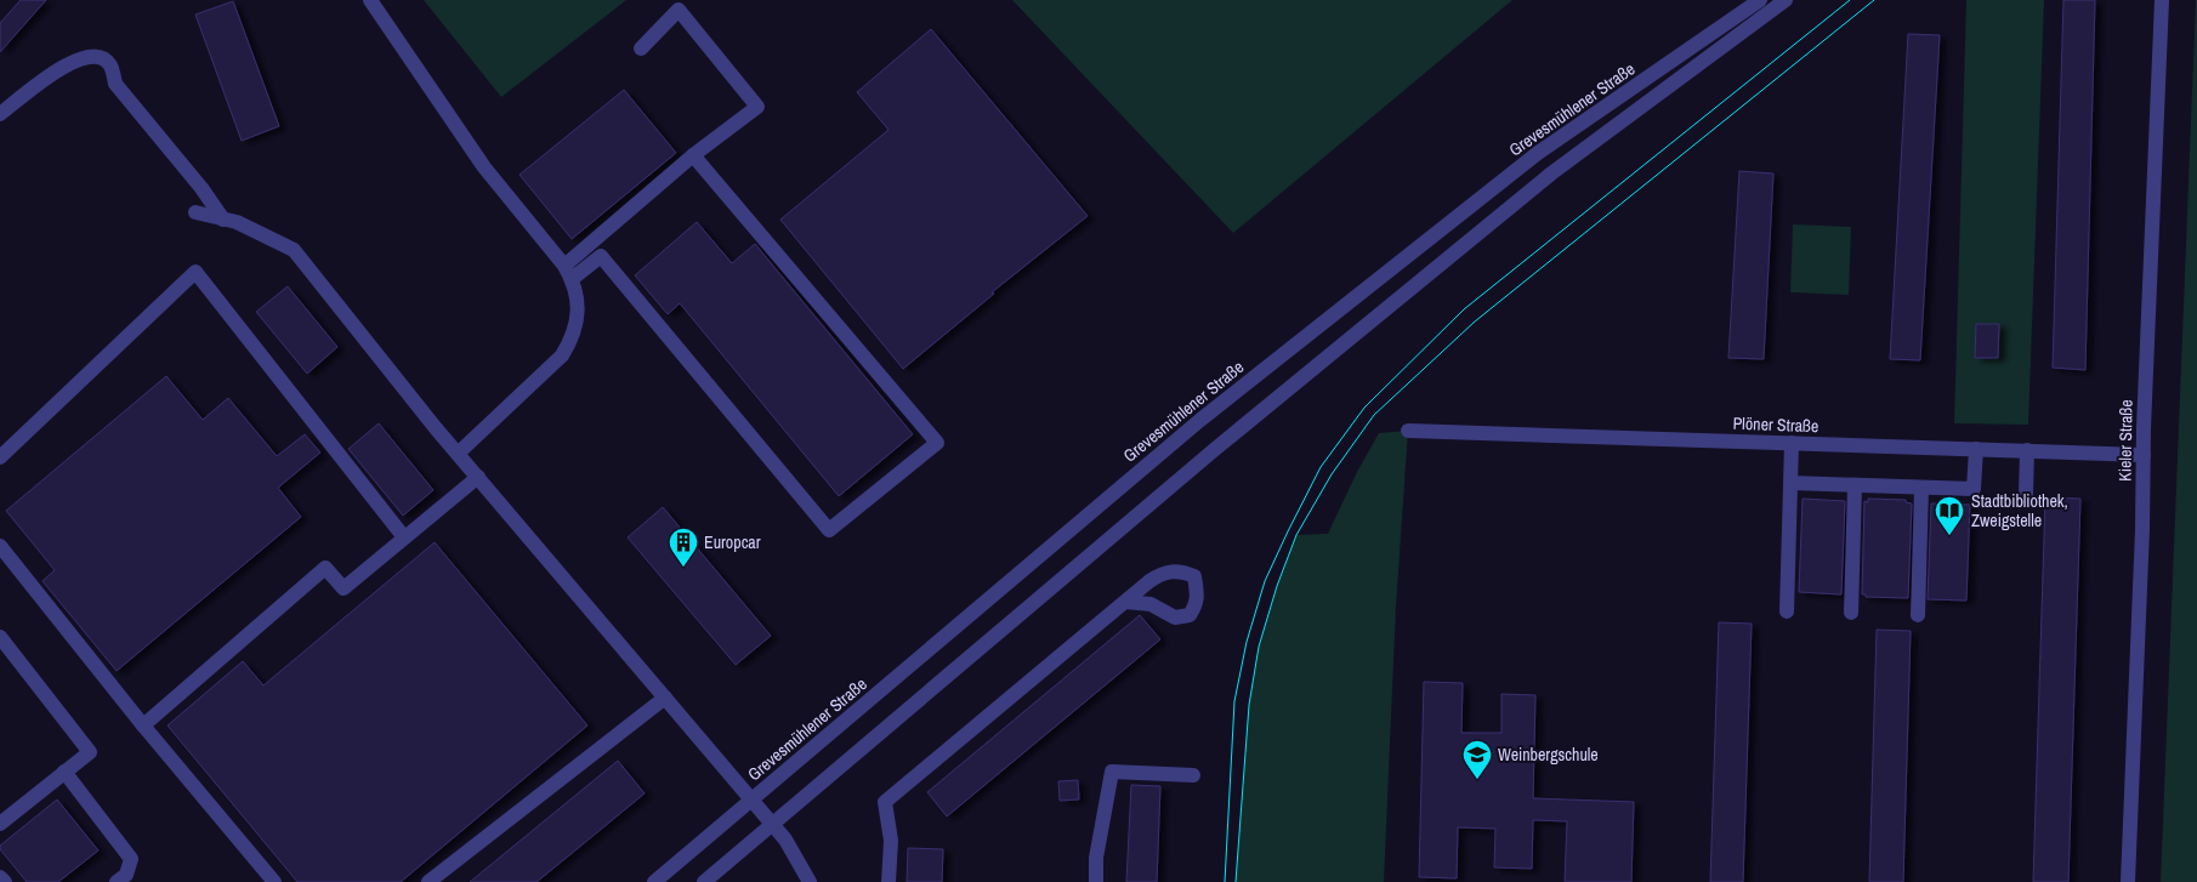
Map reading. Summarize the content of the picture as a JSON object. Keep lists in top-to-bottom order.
{
  "streets": {
    "street": ["Grevesmühlener Straße", "Plöner Straße", "Kieler Straße"]
  },
  "crossings": [
    ["Plöner Straße", "Kieler Straße"]
  ],
  "places": {
    "library": ["Stadtbibliothek, Zweigstelle"],
    "building": ["Europcar"],
    "school or university": ["Weinbergschule"]
  }
}
